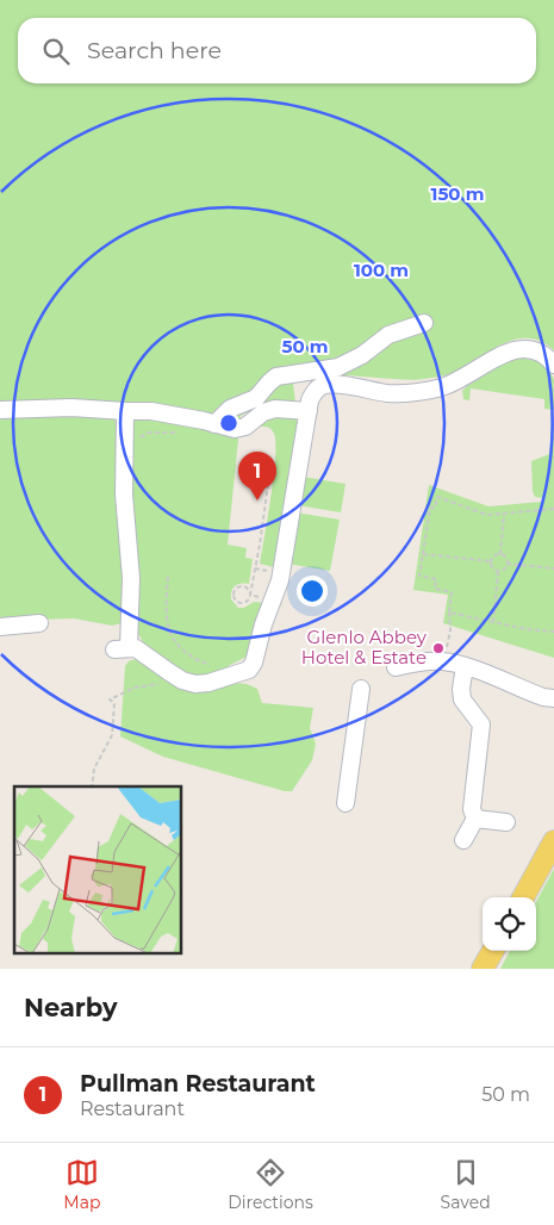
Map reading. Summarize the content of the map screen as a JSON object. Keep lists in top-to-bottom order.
{
  "places": ["Glenlo Abbey Hotel & Estate"],
  "page": {
    "search": "Search here",
    "pins": "1",
    "heading": "Nearby",
    "list": [
      {
        "mark": "1",
        "name": "Pullman Restaurant",
        "note": "Restaurant",
        "value": "50 m"
      }
    ],
    "nav": ["Map", "Directions", "Saved"]
  },
  "rings": ["150 m", "100 m", "50 m"]
}
